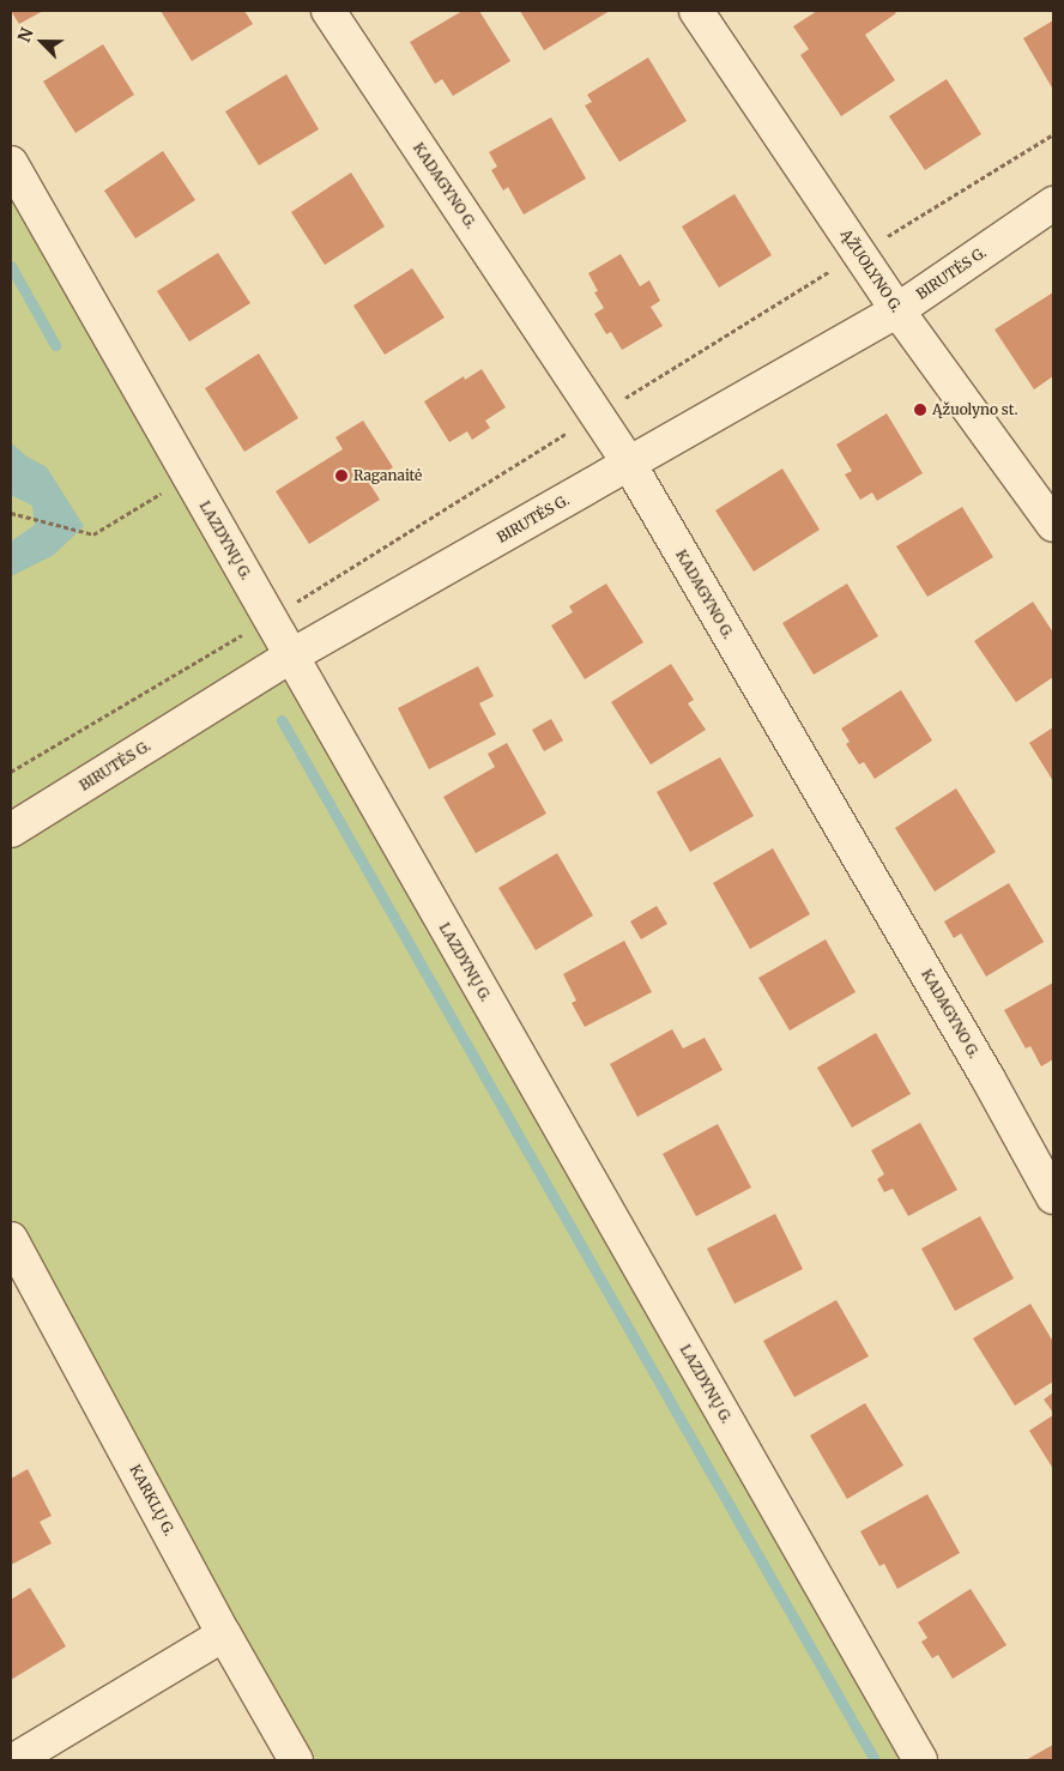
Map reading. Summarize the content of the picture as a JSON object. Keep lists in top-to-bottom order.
{
  "streets": {
    "street": [
      "KADAGYNO G.",
      "ĄŽUOLYNO G.",
      "BIRUTĖS G.",
      "LAZDYNŲ G.",
      "KARKLŲ G."
    ]
  },
  "crossings": [
    ["KADAGYNO G.", "BIRUTĖS G."],
    ["ĄŽUOLYNO G.", "BIRUTĖS G."],
    ["BIRUTĖS G.", "LAZDYNŲ G."]
  ],
  "places": ["Ąžuolyno st.", "Raganaitė"],
  "north": "top left"
}
